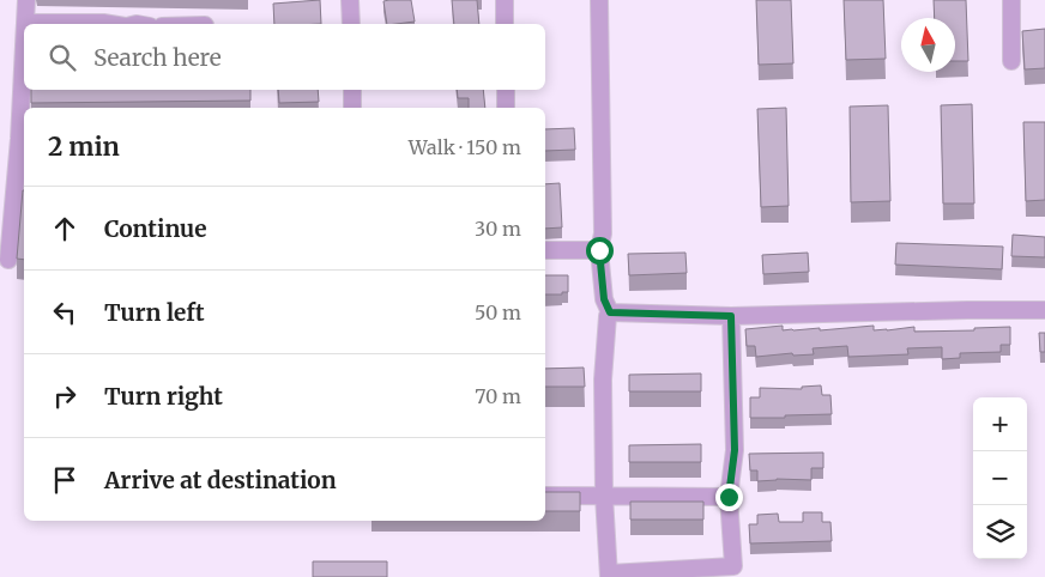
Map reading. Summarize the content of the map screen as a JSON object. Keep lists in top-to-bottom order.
{
  "north": "top",
  "page": {
    "search": "Search here",
    "heading": ["2 min", "Walk · 150 m"],
    "list": [
      ["Continue", "30 m"],
      ["Turn left", "50 m"],
      ["Turn right", "70 m"],
      "Arrive at destination"
    ],
    "map_buttons": ["+", "−"]
  }
}
